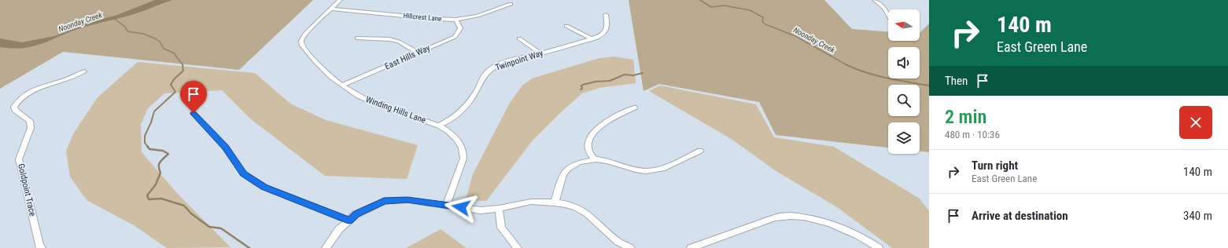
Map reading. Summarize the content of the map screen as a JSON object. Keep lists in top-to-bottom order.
{
  "streets": {
    "street": [
      "Hillcrest Lane",
      "East Hills Way",
      "Twinpoint Way",
      "Winding Hills Lane",
      "Goldpoint Trace"
    ]
  },
  "crossings": [
    ["Hillcrest Lane", "East Hills Way"],
    ["Hillcrest Lane", "Winding Hills Lane"],
    ["East Hills Way", "Winding Hills Lane"],
    ["Twinpoint Way", "Winding Hills Lane"]
  ],
  "water": ["Noonday Creek"],
  "north": "left",
  "page": {
    "turn": ["140 m", "East Green Lane"],
    "then": "Then",
    "heading": ["2 min", "480 m · 10:36"],
    "list": [
      {
        "name": "Turn right",
        "note": "East Green Lane",
        "value": "140 m"
      },
      {
        "name": "Arrive at destination",
        "value": "340 m"
      }
    ]
  }
}
